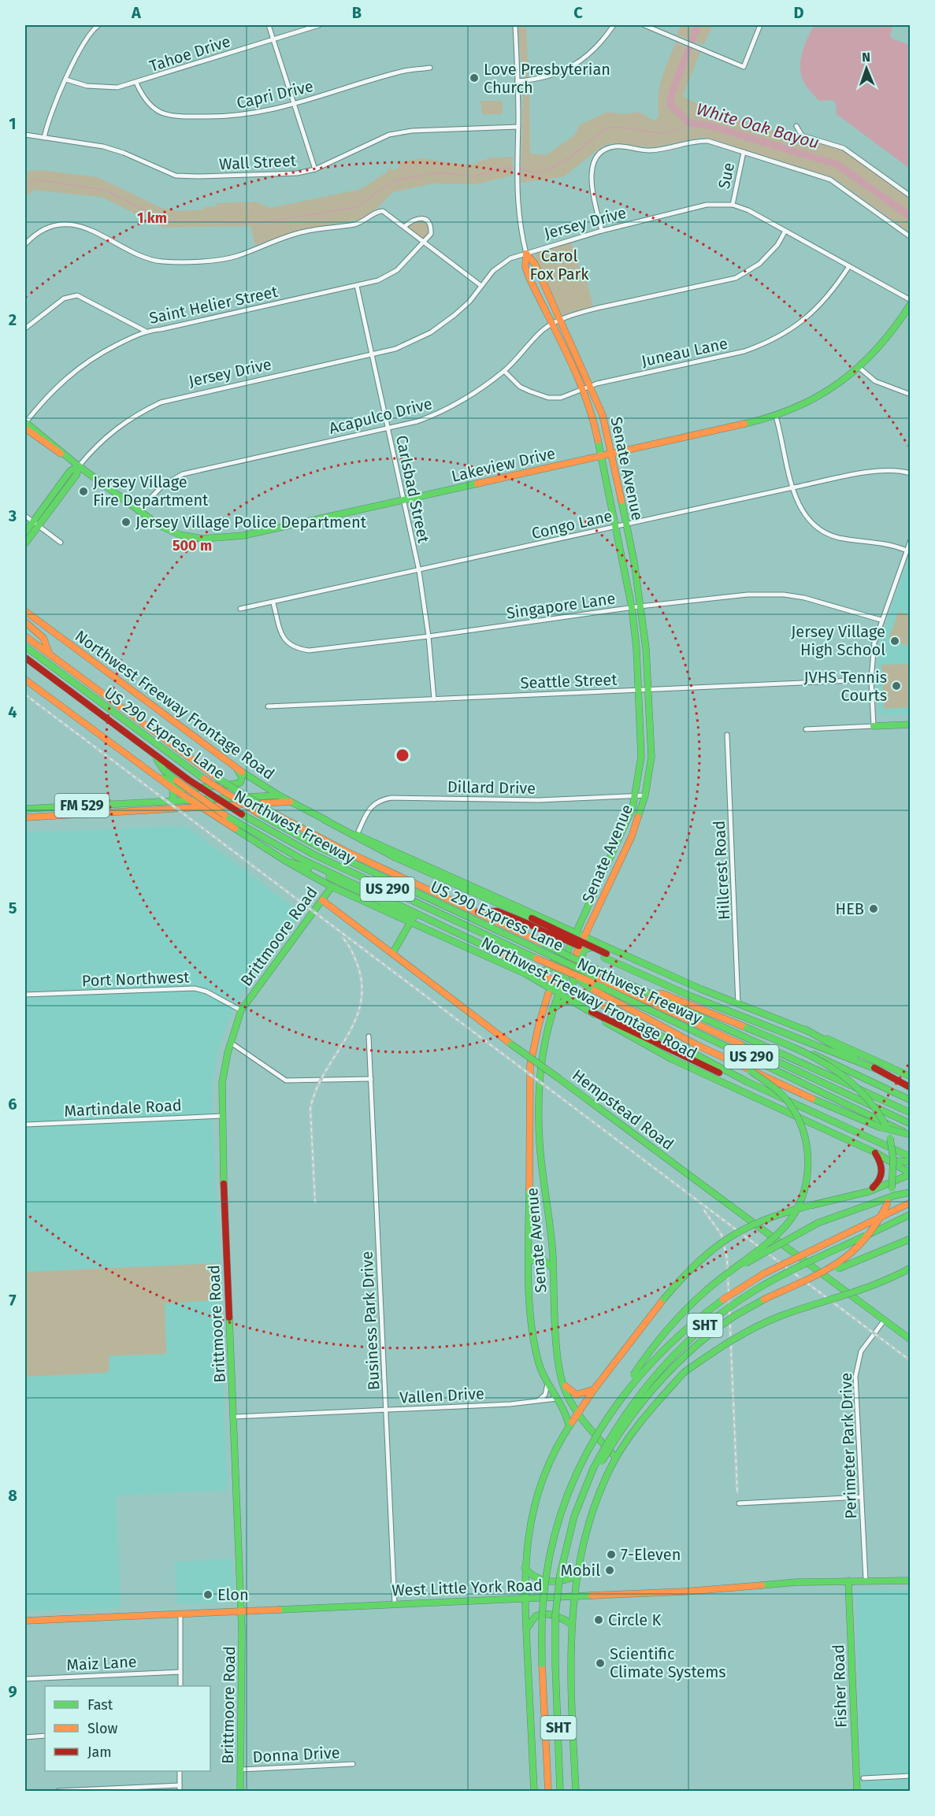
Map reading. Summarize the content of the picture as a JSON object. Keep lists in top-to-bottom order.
{
  "streets": {
    "main road": [
      "Jersey Drive",
      "Lakeview Drive",
      "Senate Avenue",
      "Northwest Freeway Frontage Road",
      "US 290 Express Lane",
      "FM 529",
      "Northwest Freeway",
      "US 290",
      "Brittmoore Road",
      "Hempstead Road",
      "SHT",
      "West Little York Road",
      "Fisher Road"
    ],
    "street": [
      "Tahoe Drive",
      "Capri Drive",
      "Wall Street",
      "Sue",
      "Saint Helier Street",
      "Juneau Lane",
      "Acapulco Drive",
      "Carlsbad Street",
      "Congo Lane",
      "Singapore Lane",
      "Seattle Street",
      "Dillard Drive",
      "Hillcrest Road",
      "Port Northwest",
      "Martindale Road",
      "Business Park Drive",
      "Vallen Drive",
      "Perimeter Park Drive",
      "Maiz Lane",
      "Donna Drive"
    ]
  },
  "crossings": [
    ["Tahoe Drive", "Capri Drive"],
    ["Wall Street", "Senate Avenue"],
    ["Sue", "Jersey Drive"],
    ["Jersey Drive", "Juneau Lane"],
    ["Jersey Drive", "Acapulco Drive"],
    ["Jersey Drive", "Lakeview Drive"],
    ["Jersey Drive", "Senate Avenue"],
    ["Jersey Drive", "Carlsbad Street"],
    ["Saint Helier Street", "Carlsbad Street"],
    ["Juneau Lane", "Acapulco Drive"],
    ["Juneau Lane", "Senate Avenue"],
    ["Acapulco Drive", "Lakeview Drive"],
    ["Acapulco Drive", "Senate Avenue"],
    ["Acapulco Drive", "Carlsbad Street"],
    ["Lakeview Drive", "Senate Avenue"],
    ["Lakeview Drive", "Carlsbad Street"],
    ["Senate Avenue", "Congo Lane"],
    ["Senate Avenue", "Singapore Lane"],
    ["Senate Avenue", "Seattle Street"],
    ["Senate Avenue", "Northwest Freeway Frontage Road"],
    ["Senate Avenue", "Dillard Drive"],
    ["Senate Avenue", "Vallen Drive"],
    ["Carlsbad Street", "Congo Lane"],
    ["Carlsbad Street", "Singapore Lane"],
    ["Carlsbad Street", "Seattle Street"],
    ["Congo Lane", "Singapore Lane"],
    ["Northwest Freeway Frontage Road", "Dillard Drive"],
    ["Northwest Freeway Frontage Road", "FM 529"],
    ["Northwest Freeway Frontage Road", "Hillcrest Road"],
    ["Northwest Freeway Frontage Road", "Brittmoore Road"],
    ["US 290 Express Lane", "Northwest Freeway"],
    ["Brittmoore Road", "Port Northwest"],
    ["Brittmoore Road", "Martindale Road"],
    ["Brittmoore Road", "Hempstead Road"],
    ["Brittmoore Road", "Vallen Drive"],
    ["Brittmoore Road", "West Little York Road"],
    ["Brittmoore Road", "Donna Drive"],
    ["Hempstead Road", "Perimeter Park Drive"],
    ["Business Park Drive", "Vallen Drive"],
    ["Business Park Drive", "West Little York Road"],
    ["Perimeter Park Drive", "West Little York Road"],
    ["West Little York Road", "Fisher Road"]
  ],
  "water": ["White Oak Bayou"],
  "parks": ["Carol Fox Park"],
  "places": [
    "Love Presbyterian Church",
    "Jersey Village Fire Department",
    "Jersey Village Police Department",
    "Jersey Village High School",
    "JVHS Tennis Courts",
    "HEB",
    "7-Eleven",
    "Mobil",
    "Elon",
    "Circle K",
    "Scientific Climate Systems"
  ],
  "legend": ["Fast", "Slow", "Jam"],
  "north": "top",
  "grid": {
    "columns": [
      "A",
      "B",
      "C",
      "D"
    ],
    "rows": [
      "1",
      "2",
      "3",
      "4",
      "5",
      "6",
      "7",
      "8",
      "9"
    ]
  },
  "rings": ["1 km", "500 m"]
}
